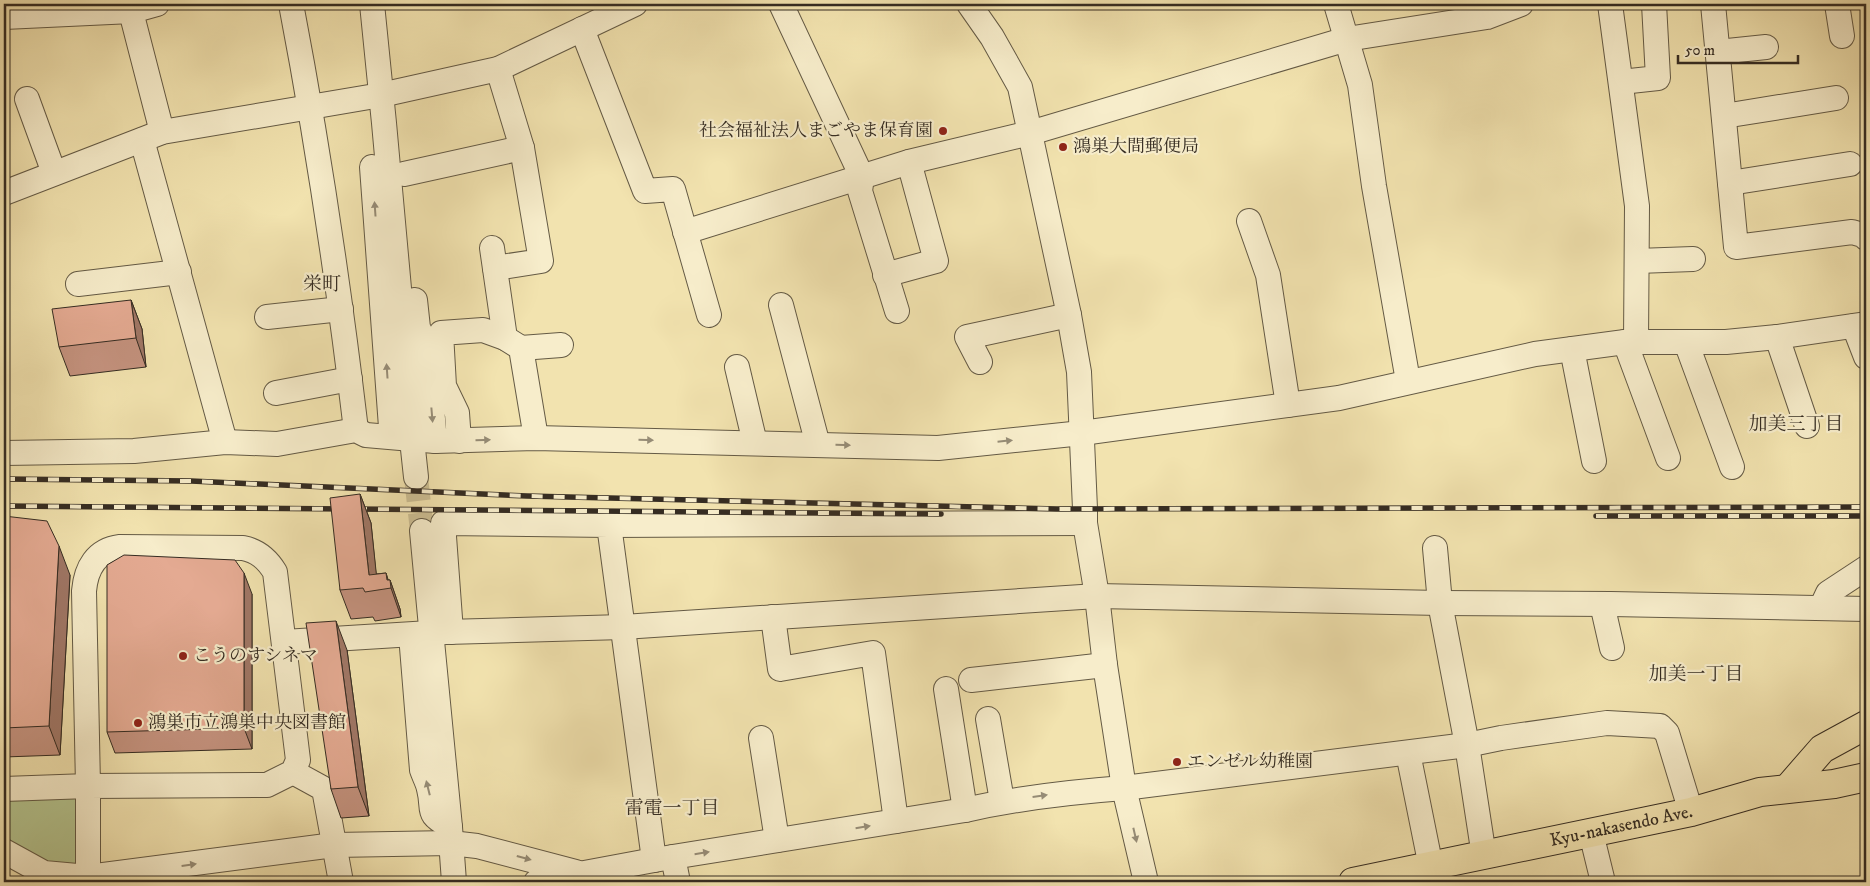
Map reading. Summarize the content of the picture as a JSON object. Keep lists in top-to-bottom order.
{
  "streets": {
    "main road": ["Kyu-nakasendo Ave."]
  },
  "districts": [
    "栄町",
    "加美三丁目",
    "加美一丁目",
    "雷電一丁目"
  ],
  "places": [
    "社会福祉法人まごやま保育園",
    "鴻巣大間郵便局",
    "こうのすシネマ",
    "鴻巣市立鴻巣中央図書館",
    "エンゼル幼稚園"
  ],
  "scale_bar": "50 m"
}
